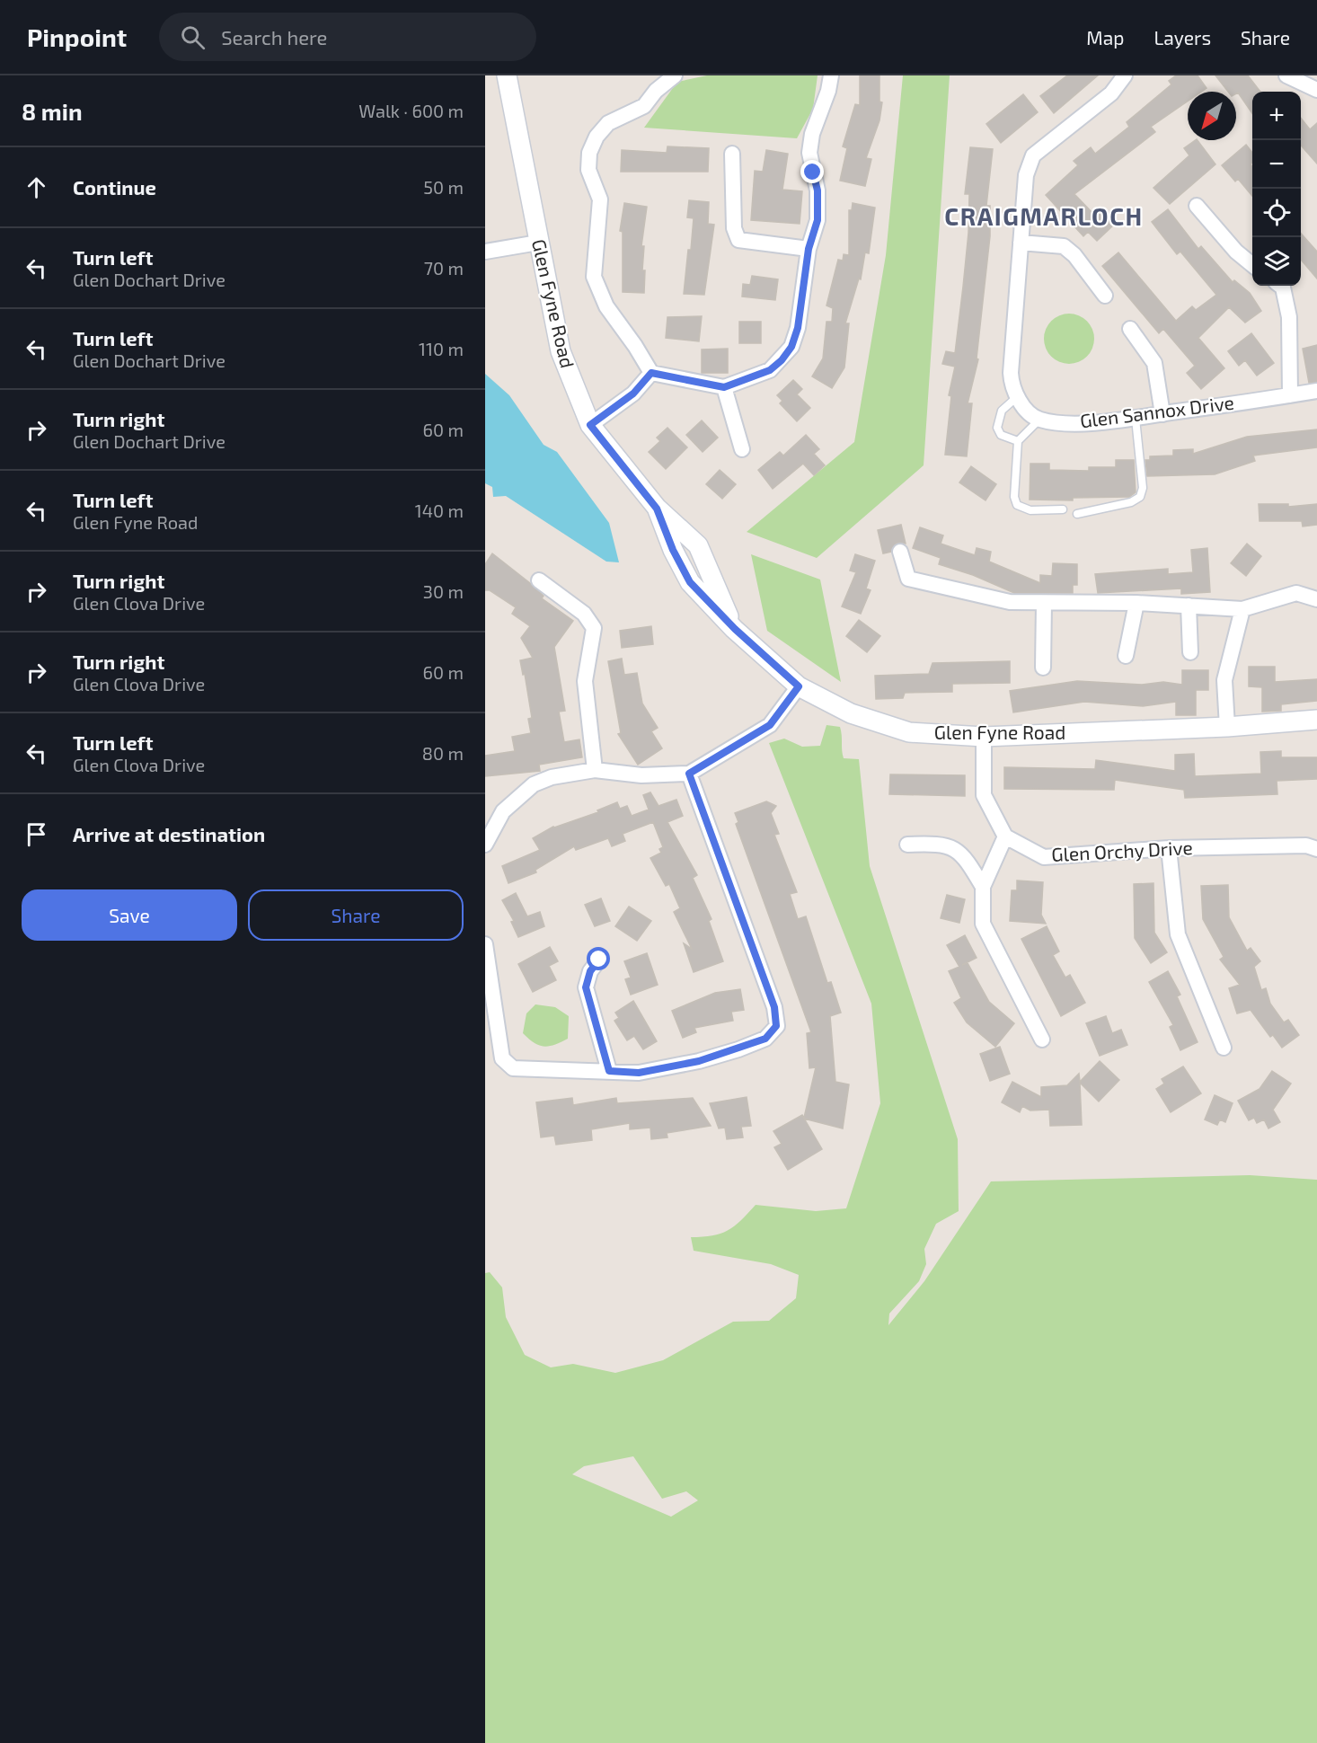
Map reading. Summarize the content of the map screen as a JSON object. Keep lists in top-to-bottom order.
{
  "streets": {
    "street": ["Glen Fyne Road", "Glen Sannox Drive", "Glen Orchy Drive"]
  },
  "districts": ["CRAIGMARLOCH"],
  "north": "bottom left",
  "page": {
    "header": "Pinpoint",
    "search": "Search here",
    "nav": ["Map", "Layers", "Share"],
    "heading": ["8 min", "Walk · 600 m"],
    "map_buttons": ["+", "−"],
    "list": [
      ["Continue", "50 m"],
      ["Turn left", "Glen Dochart Drive", "70 m"],
      ["Turn left", "Glen Dochart Drive", "110 m"],
      ["Turn right", "Glen Dochart Drive", "60 m"],
      ["Turn left", "Glen Fyne Road", "140 m"],
      ["Turn right", "Glen Clova Drive", "30 m"],
      ["Turn right", "Glen Clova Drive", "60 m"],
      ["Turn left", "Glen Clova Drive", "80 m"],
      "Arrive at destination"
    ],
    "buttons": ["Save", "Share"]
  }
}
